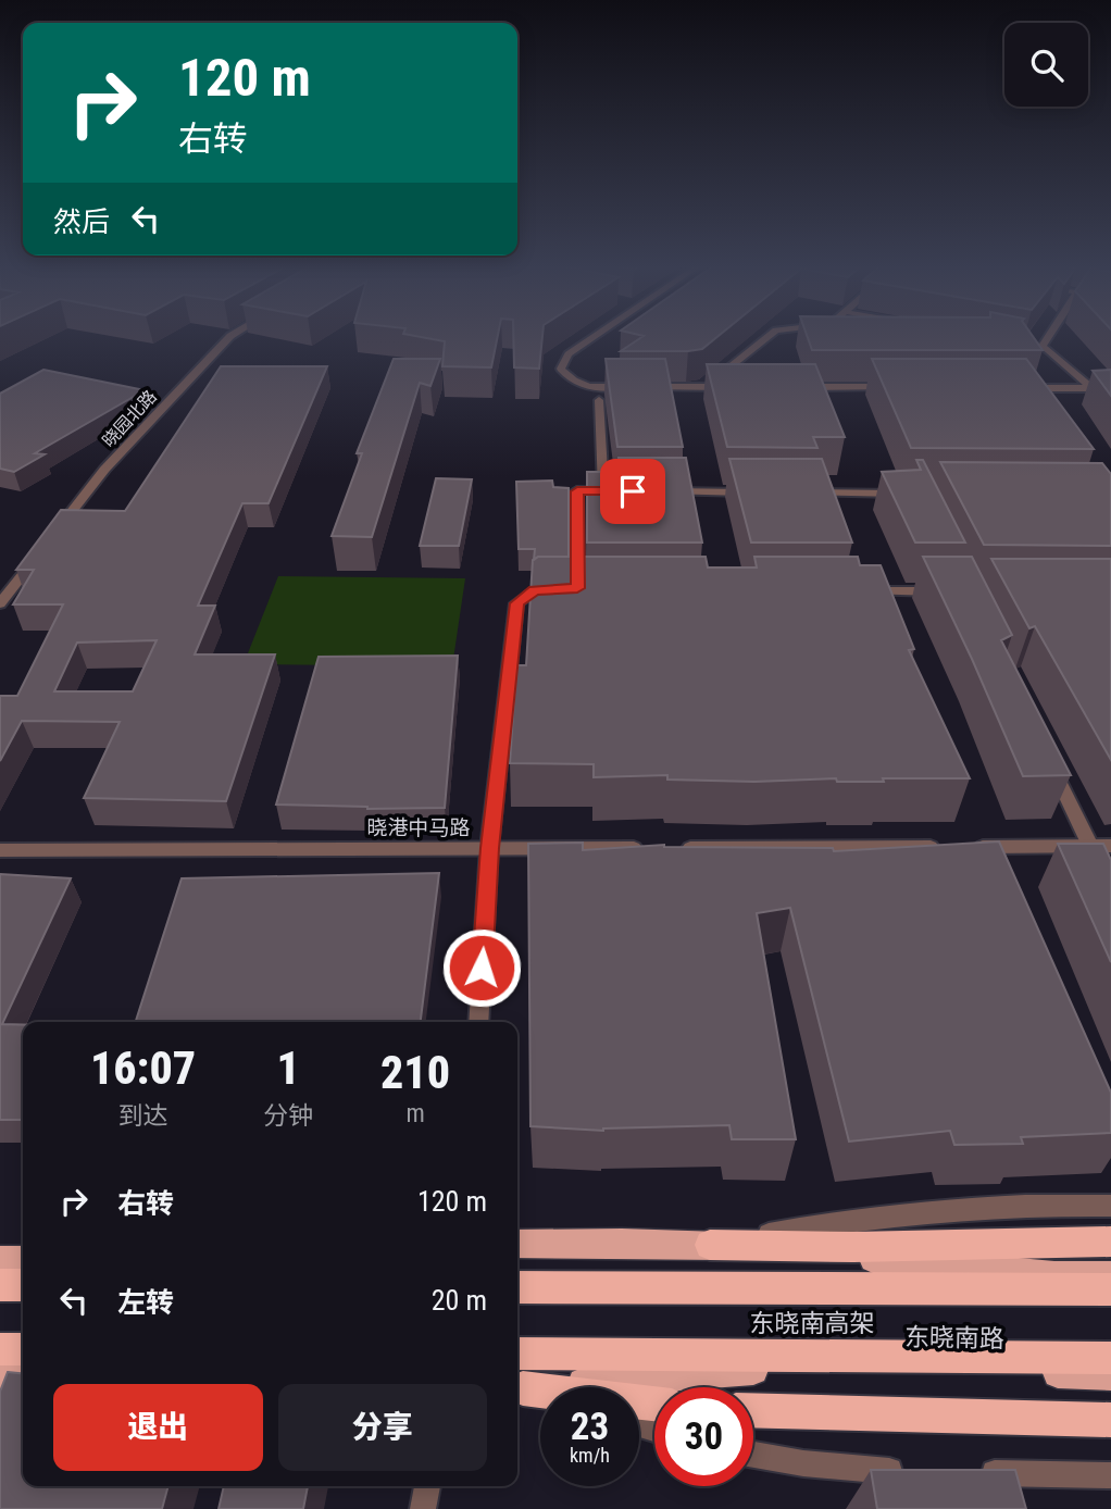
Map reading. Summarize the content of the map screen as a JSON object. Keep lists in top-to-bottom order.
{
  "streets": {
    "highway": ["东晓南高架"],
    "main road": ["东晓南路"],
    "street": ["晓园北路", "晓港中马路"]
  },
  "page": {
    "turn": ["120 m", "右转"],
    "then": "然后",
    "eta": [
      "16:07",
      "到达",
      "1",
      "分钟",
      "210",
      "m"
    ],
    "list": [
      {
        "name": "右转",
        "value": "120 m"
      },
      {
        "name": "左转",
        "value": "20 m"
      }
    ],
    "buttons": ["退出", "分享"],
    "speed": "23 km/h",
    "limit": "30"
  }
}
